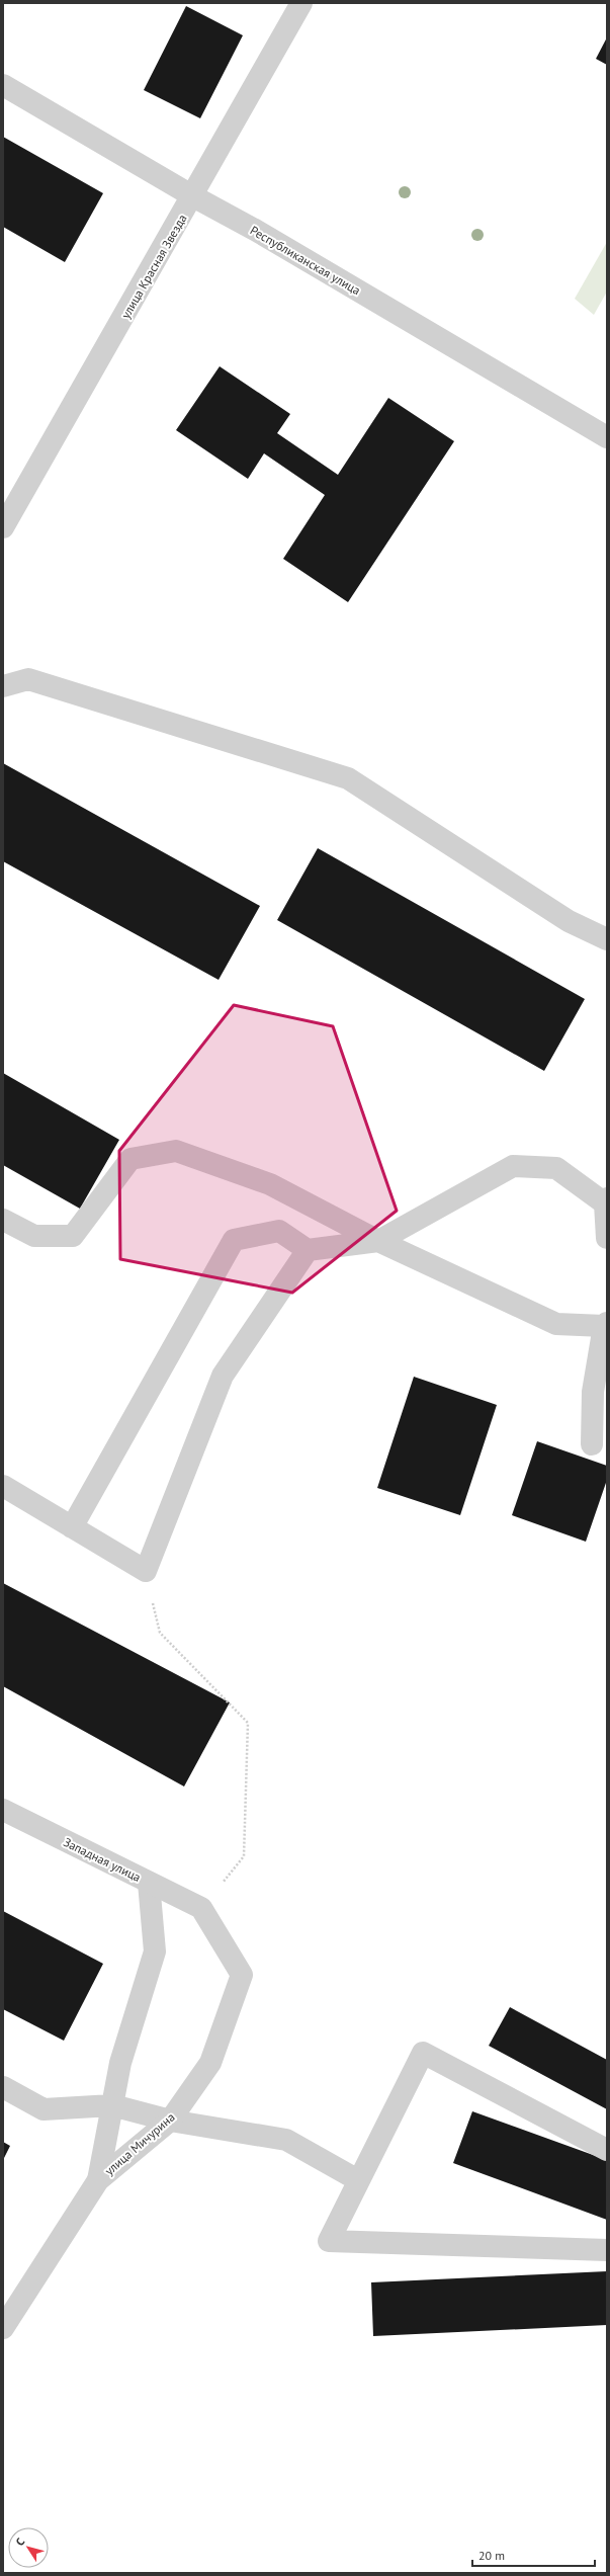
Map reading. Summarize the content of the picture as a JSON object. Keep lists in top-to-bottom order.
{
  "streets": {
    "street": [
      "Республиканская улица",
      "улица Красная Звезда",
      "Западная улица",
      "улица Мичурина"
    ]
  },
  "crossings": [
    ["Республиканская улица", "улица Красная Звезда"],
    ["Западная улица", "улица Мичурина"]
  ],
  "scale_bar": "20 m",
  "north": "top left"
}
